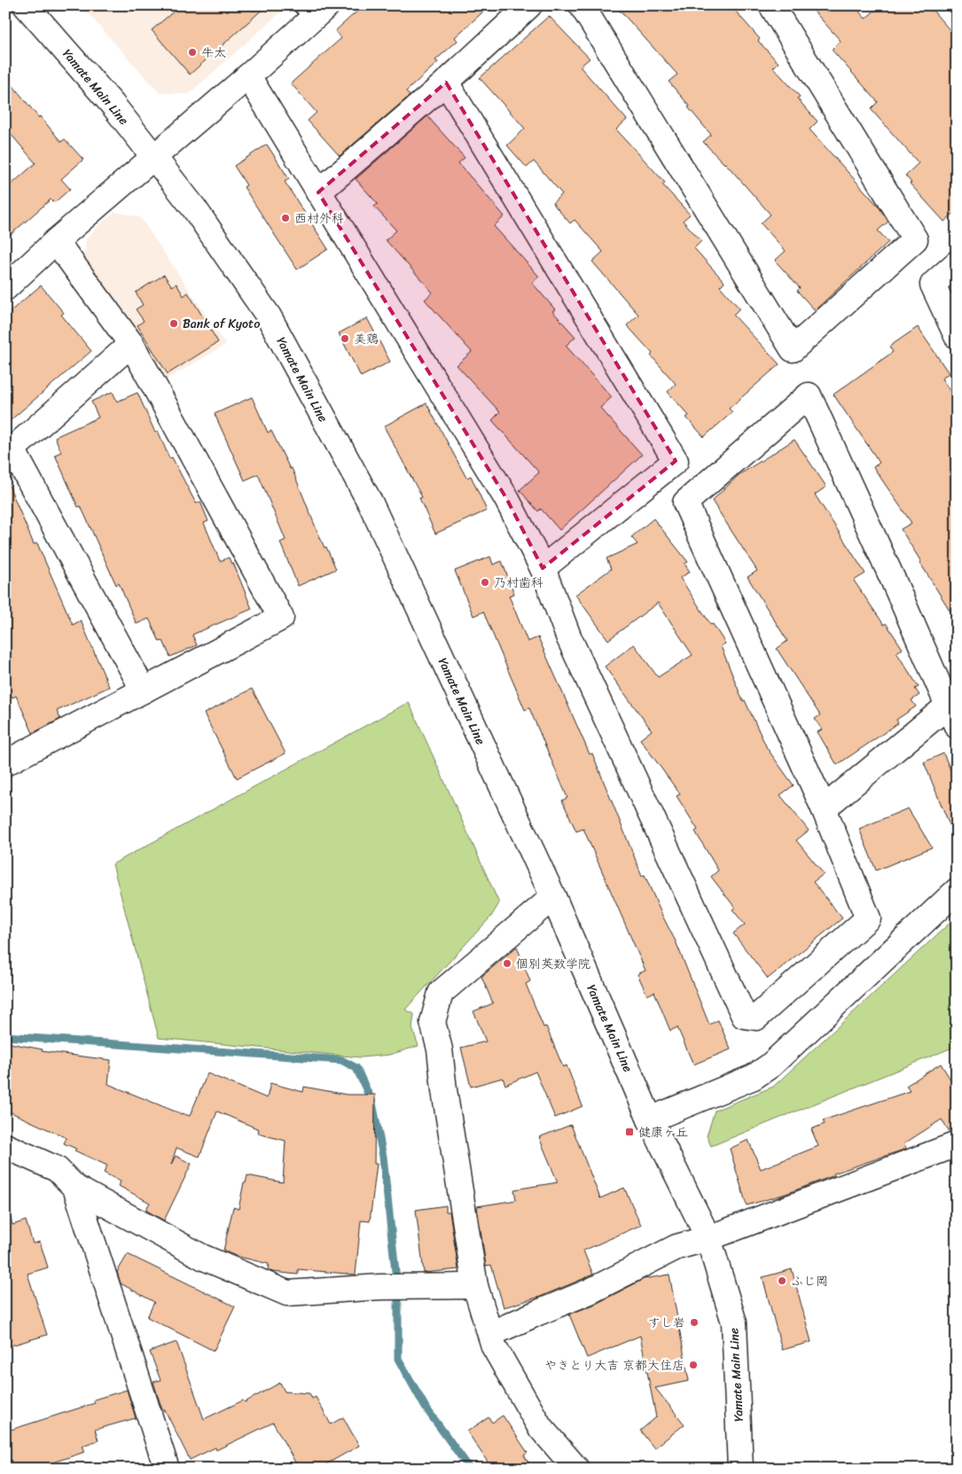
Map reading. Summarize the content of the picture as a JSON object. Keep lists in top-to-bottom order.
{
  "streets": {
    "street": ["Yamate Main Line"]
  },
  "places": {
    "other": [
      "牛太",
      "西村外科",
      "Bank of Kyoto",
      "美鶏",
      "乃村歯科",
      "個別英数学院",
      "ふじ岡",
      "すし岩",
      "やきとり大吉 京都大住店"
    ],
    "transit": ["健康ヶ丘"]
  }
}
